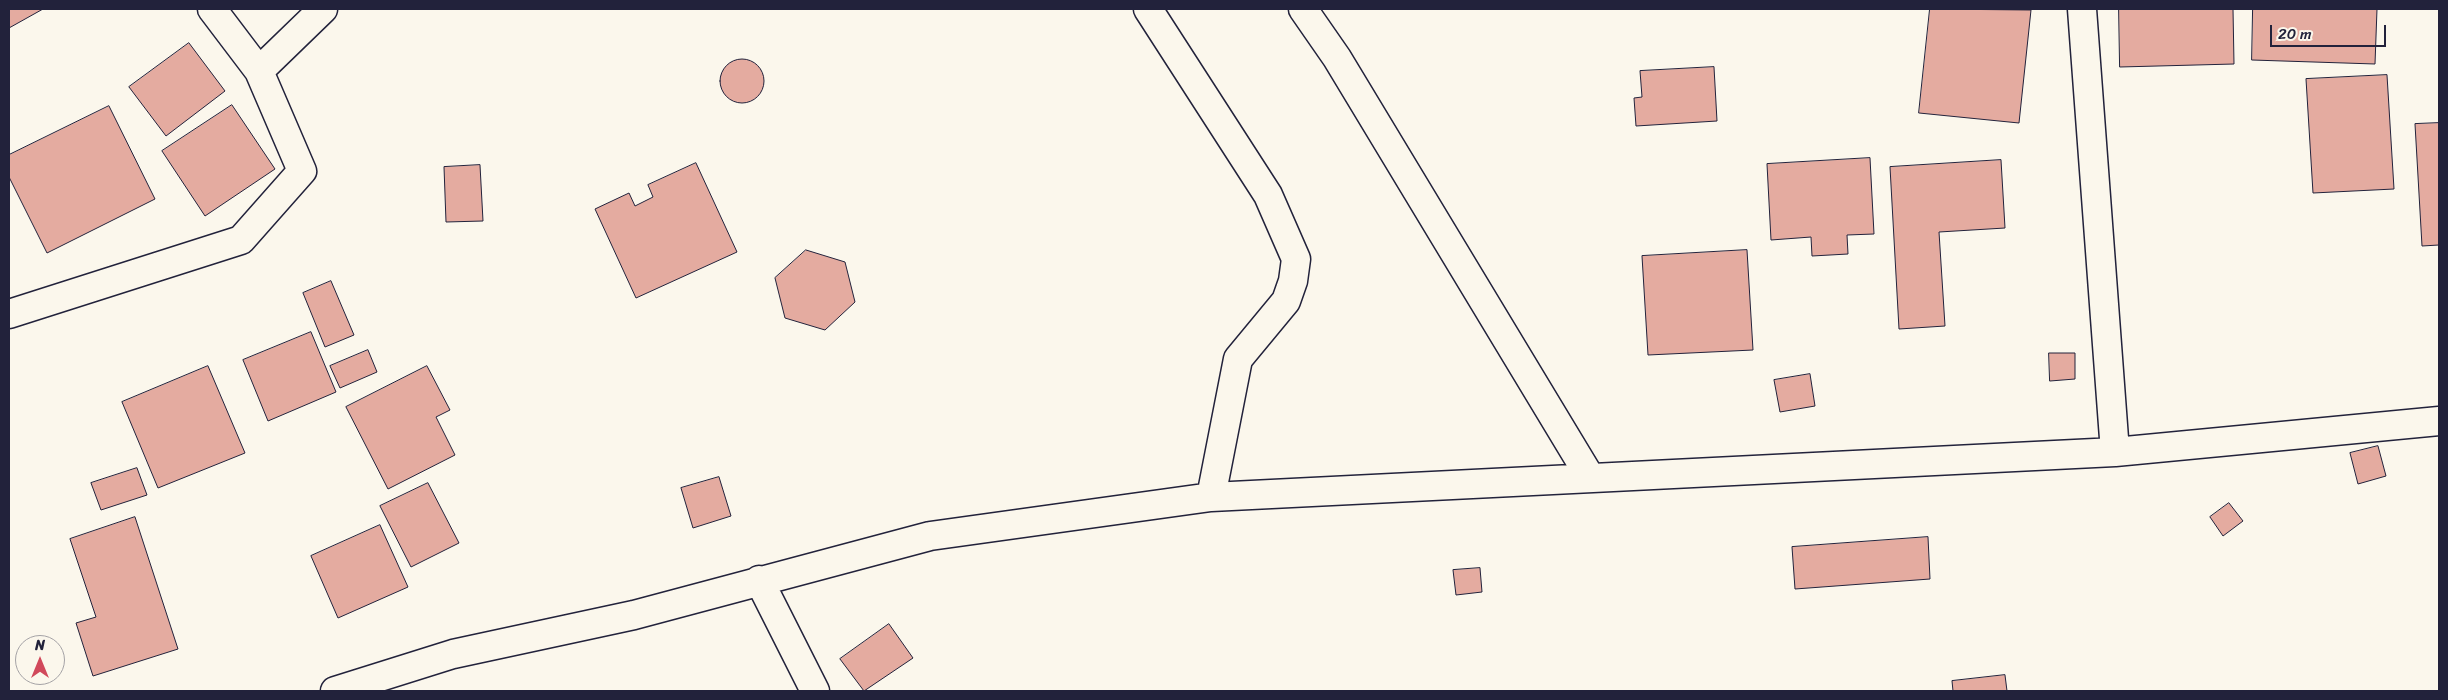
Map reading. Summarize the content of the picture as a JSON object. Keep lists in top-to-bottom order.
{
  "scale_bar": "20 m",
  "north": "top"
}
